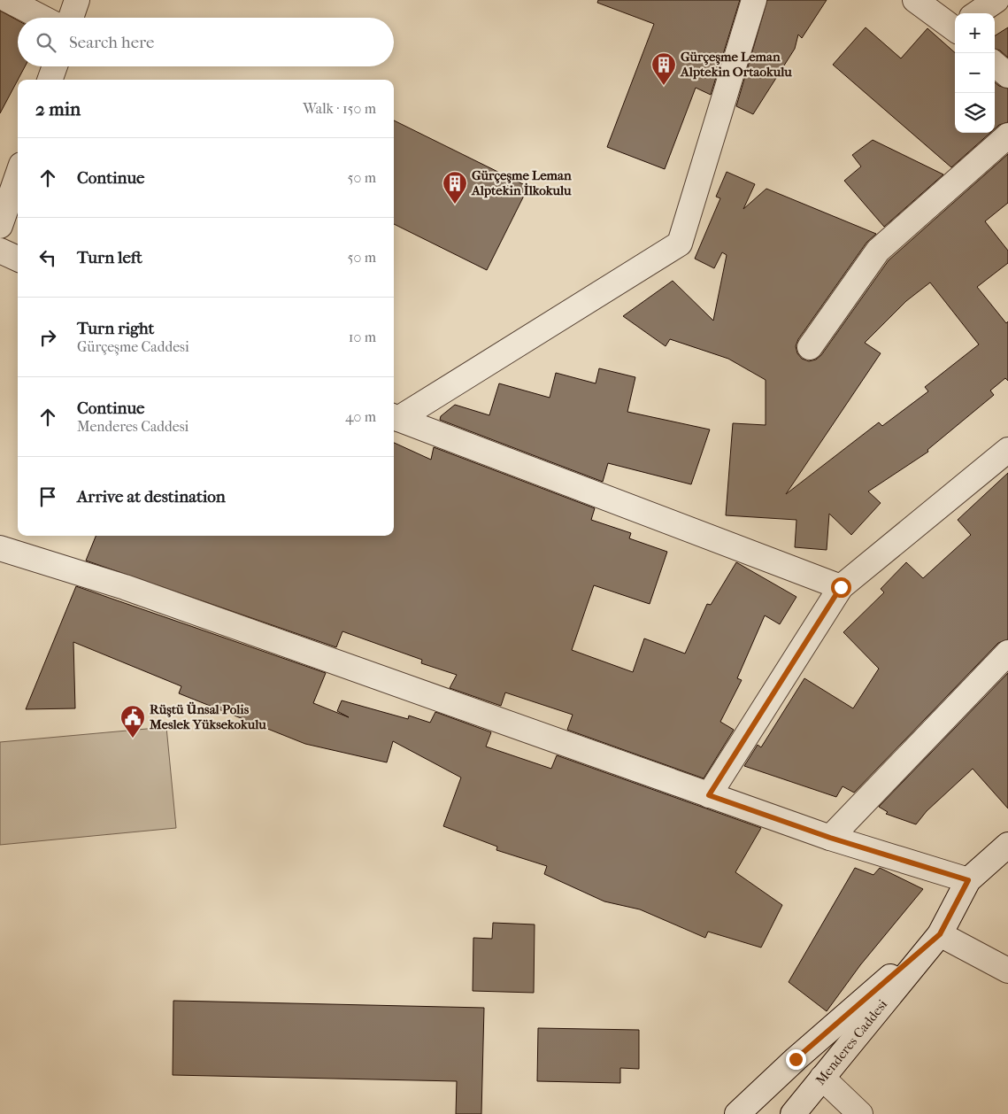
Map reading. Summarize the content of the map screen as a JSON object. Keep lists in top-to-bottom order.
{
  "streets": {
    "street": ["Menderes Caddesi"]
  },
  "places": {
    "building": ["Gürçeşme Leman Alptekin Ortaokulu", "Gürçeşme Leman Alptekin İlkokulu"],
    "public building": ["Rüştü Ünsal Polis Meslek Yüksekokulu"]
  },
  "page": {
    "map_buttons": ["+", "−"],
    "search": "Search here",
    "heading": ["2 min", "Walk · 150 m"],
    "list": [
      ["Continue", "50 m"],
      ["Turn left", "50 m"],
      ["Turn right", "Gürçeşme Caddesi", "10 m"],
      ["Continue", "Menderes Caddesi", "40 m"],
      "Arrive at destination"
    ]
  }
}
